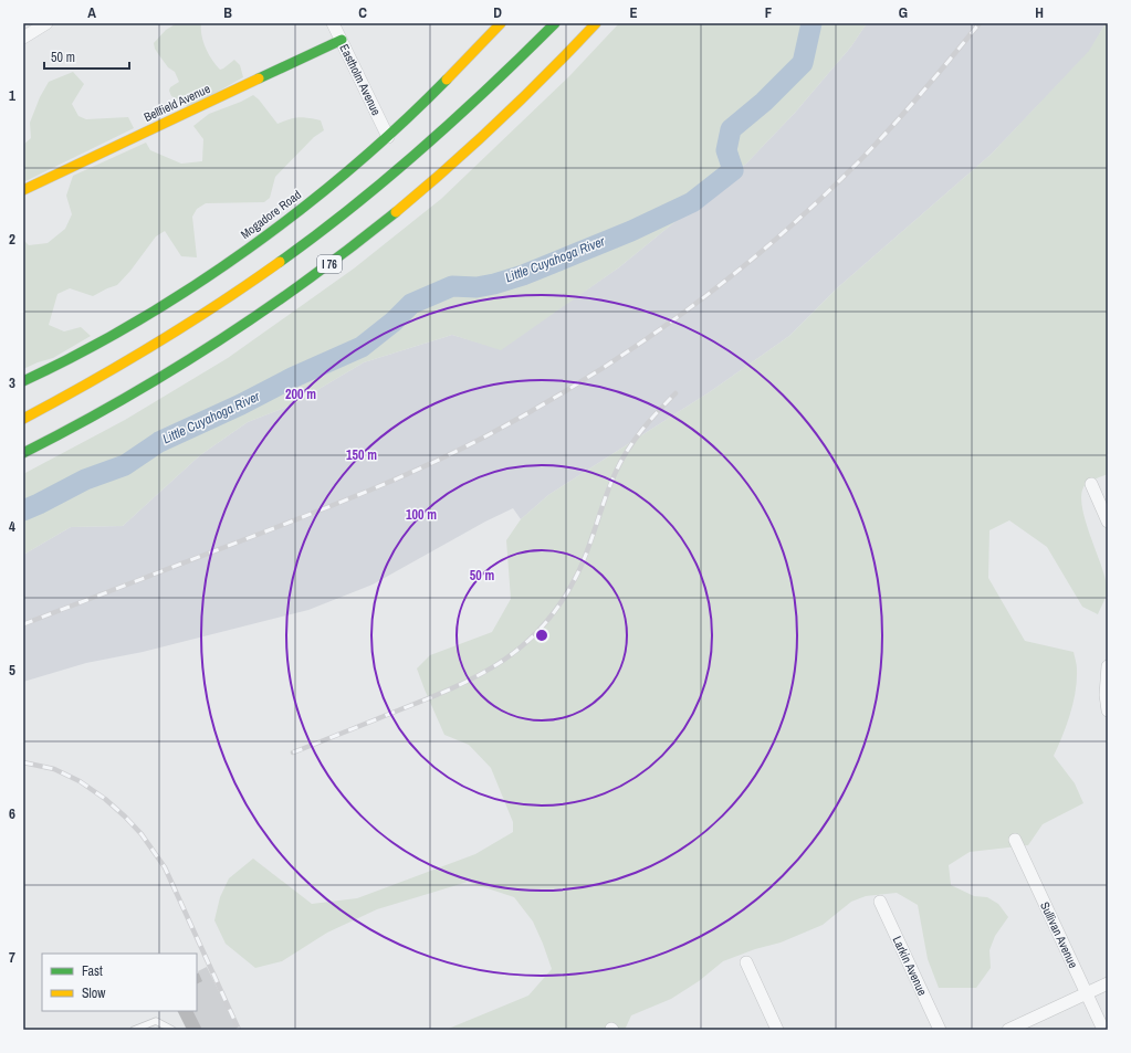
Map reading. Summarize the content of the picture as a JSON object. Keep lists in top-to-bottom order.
{
  "streets": {
    "main road": ["Bellfield Avenue", "Mogadore Road", "I 76"],
    "street": ["Eastholm Avenue", "Sullivan Avenue", "Larkin Avenue"]
  },
  "crossings": [
    ["Eastholm Avenue", "Bellfield Avenue"],
    ["Eastholm Avenue", "Mogadore Road"]
  ],
  "water": ["Little Cuyahoga River"],
  "legend": ["Fast", "Slow"],
  "scale_bar": "50 m",
  "grid": {
    "columns": [
      "A",
      "B",
      "C",
      "D",
      "E",
      "F",
      "G",
      "H"
    ],
    "rows": [
      "1",
      "2",
      "3",
      "4",
      "5",
      "6",
      "7"
    ]
  },
  "rings": [
    "200 m",
    "150 m",
    "100 m",
    "50 m"
  ]
}
